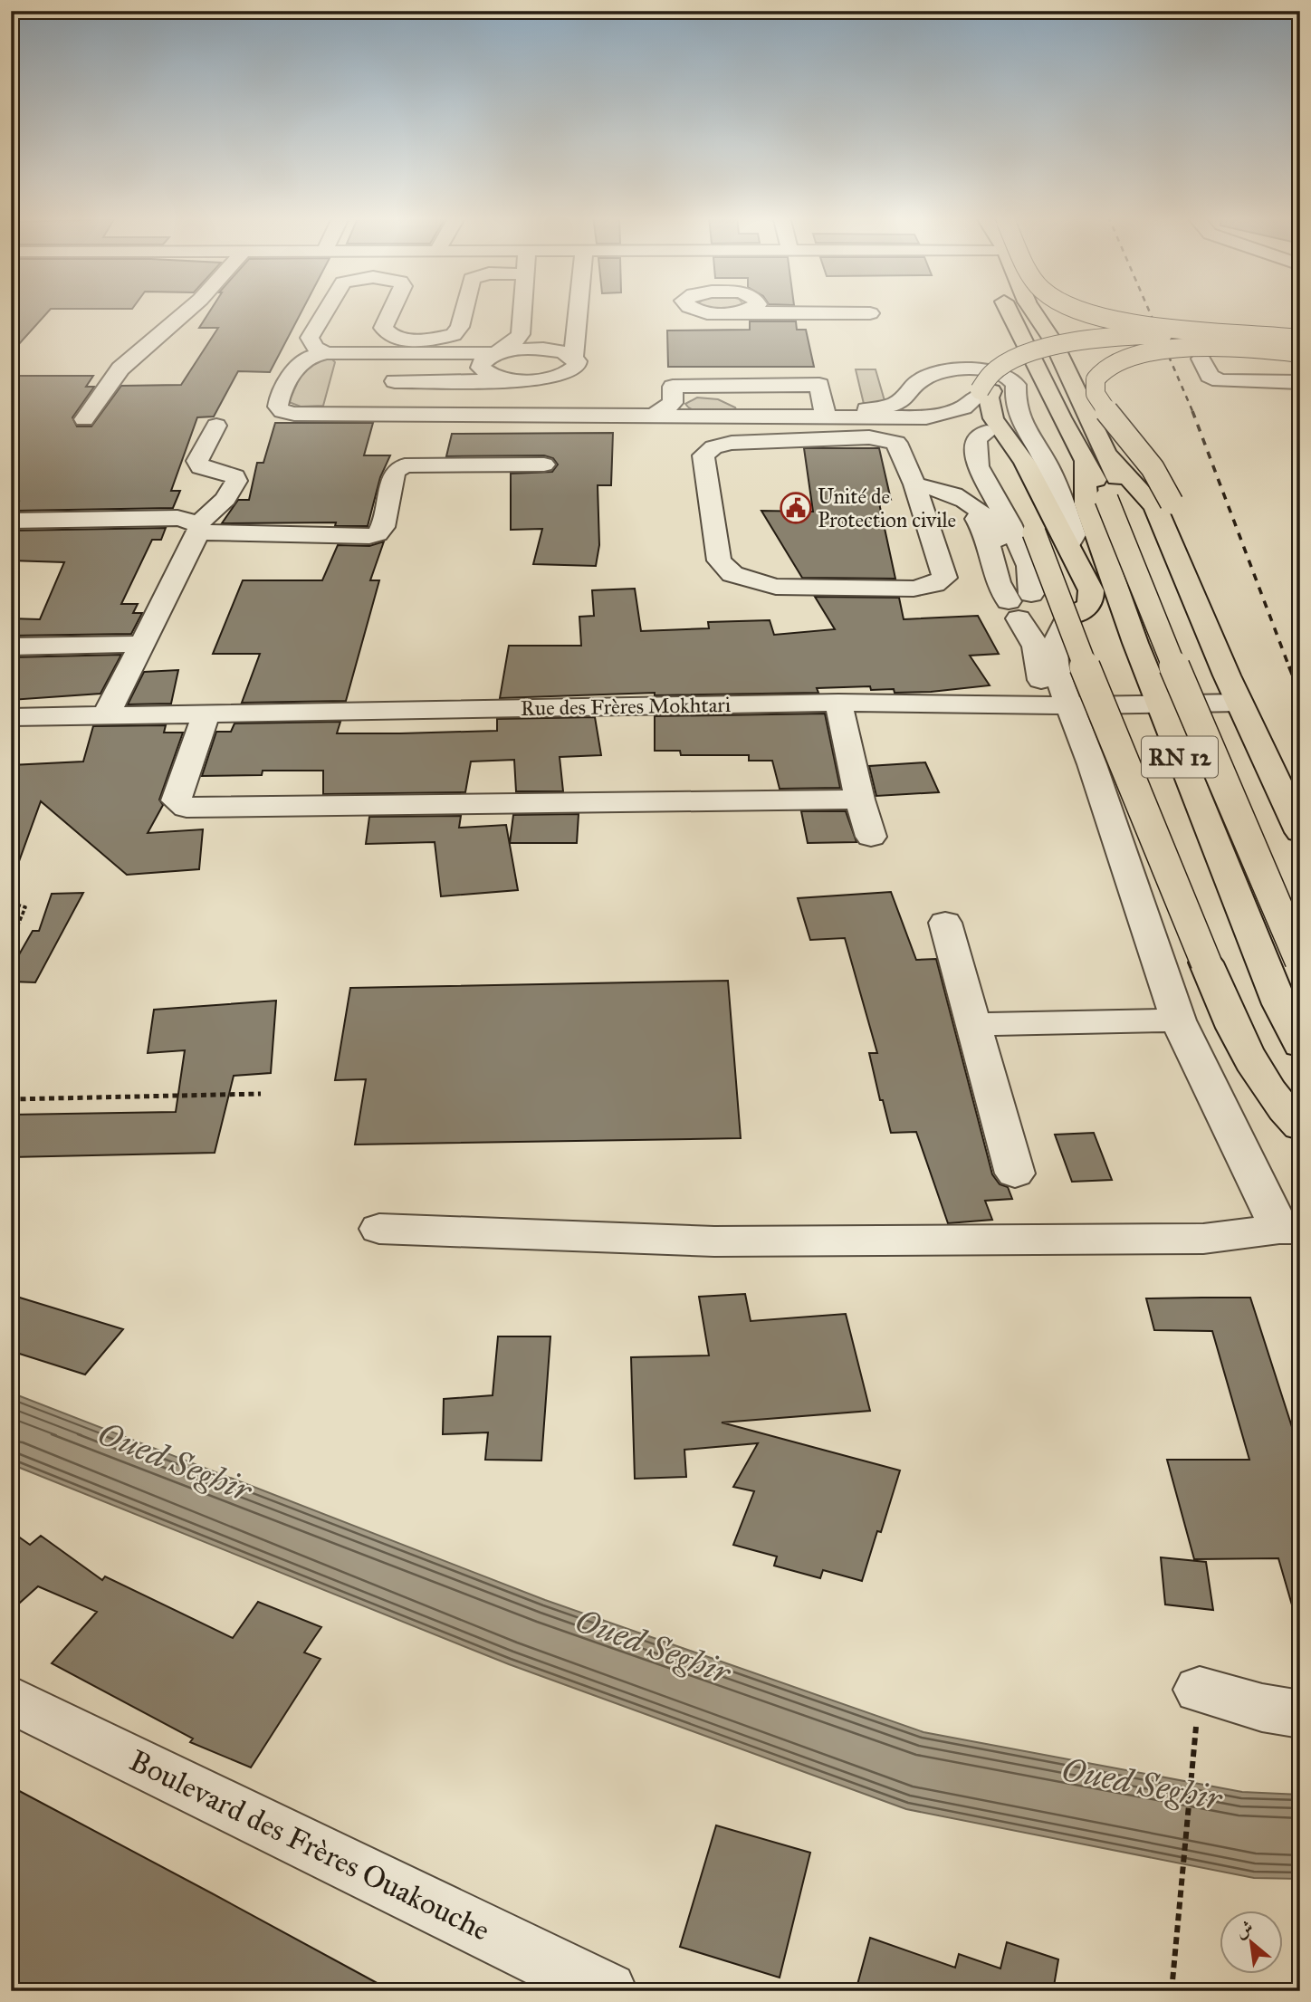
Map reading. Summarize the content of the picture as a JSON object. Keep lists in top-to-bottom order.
{
  "streets": {
    "main road": ["RN 12"],
    "street": ["Rue des Frères Mokhtari", "Boulevard des Frères Ouakouche"]
  },
  "crossings": [
    ["Rue des Frères Mokhtari", "RN 12"]
  ],
  "water": ["Oued Seghir"],
  "places": {
    "public building": ["Unité de Protection civile"]
  },
  "north": "top left"
}
